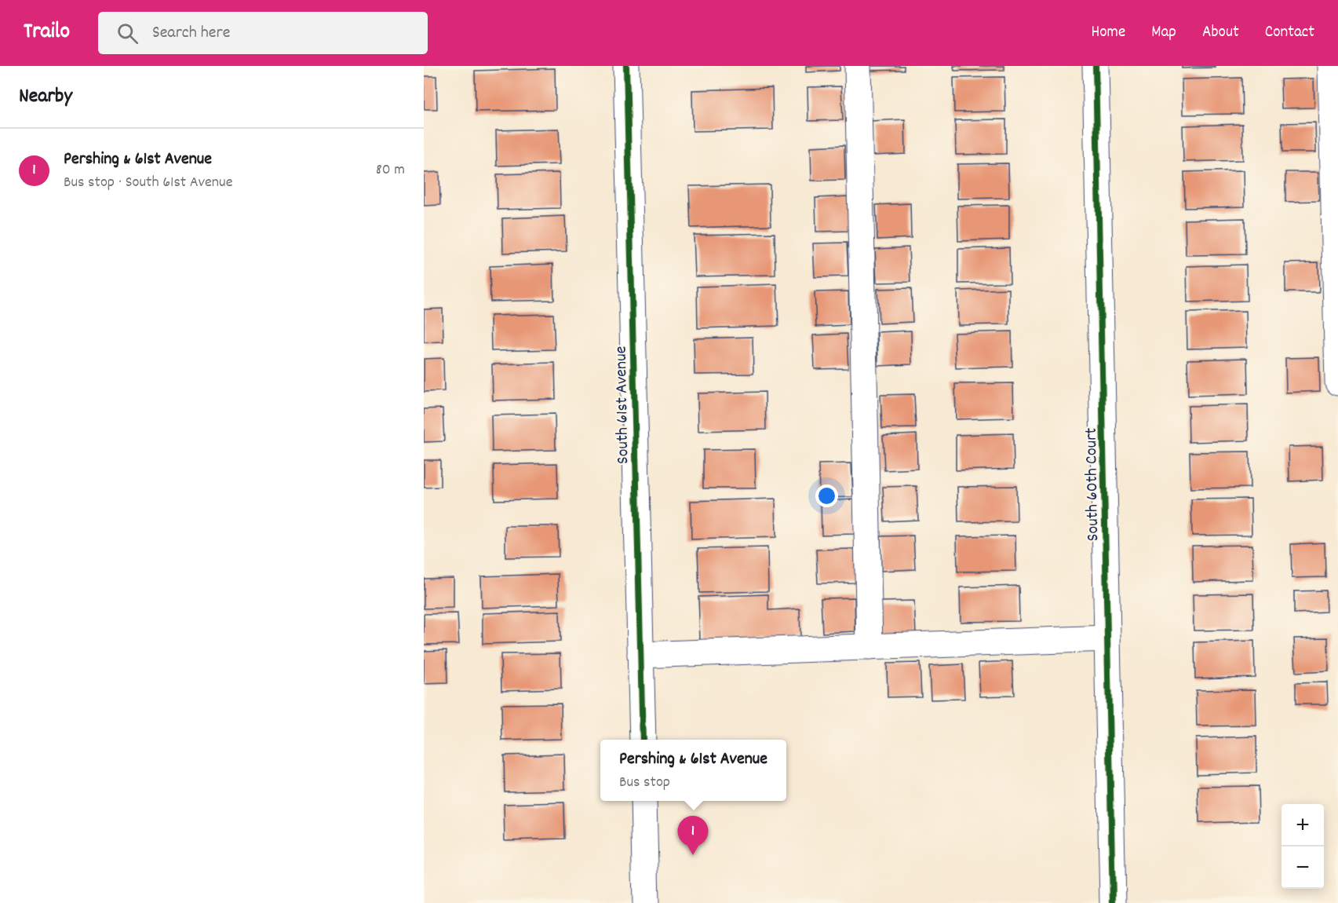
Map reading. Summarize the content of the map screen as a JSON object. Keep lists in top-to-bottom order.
{
  "streets": {
    "street": ["South 61st Avenue", "South 60th Court"]
  },
  "page": {
    "header": "Trailo",
    "search": "Search here",
    "nav": [
      "Home",
      "Map",
      "About",
      "Contact"
    ],
    "heading": "Nearby",
    "list": [
      {
        "mark": "1",
        "name": "Pershing & 61st Avenue",
        "note": "Bus stop · South 61st Avenue",
        "value": "80 m"
      }
    ],
    "popup": ["Pershing & 61st Avenue", "Bus stop"],
    "map_buttons": ["+", "−"],
    "pins": "1"
  }
}
